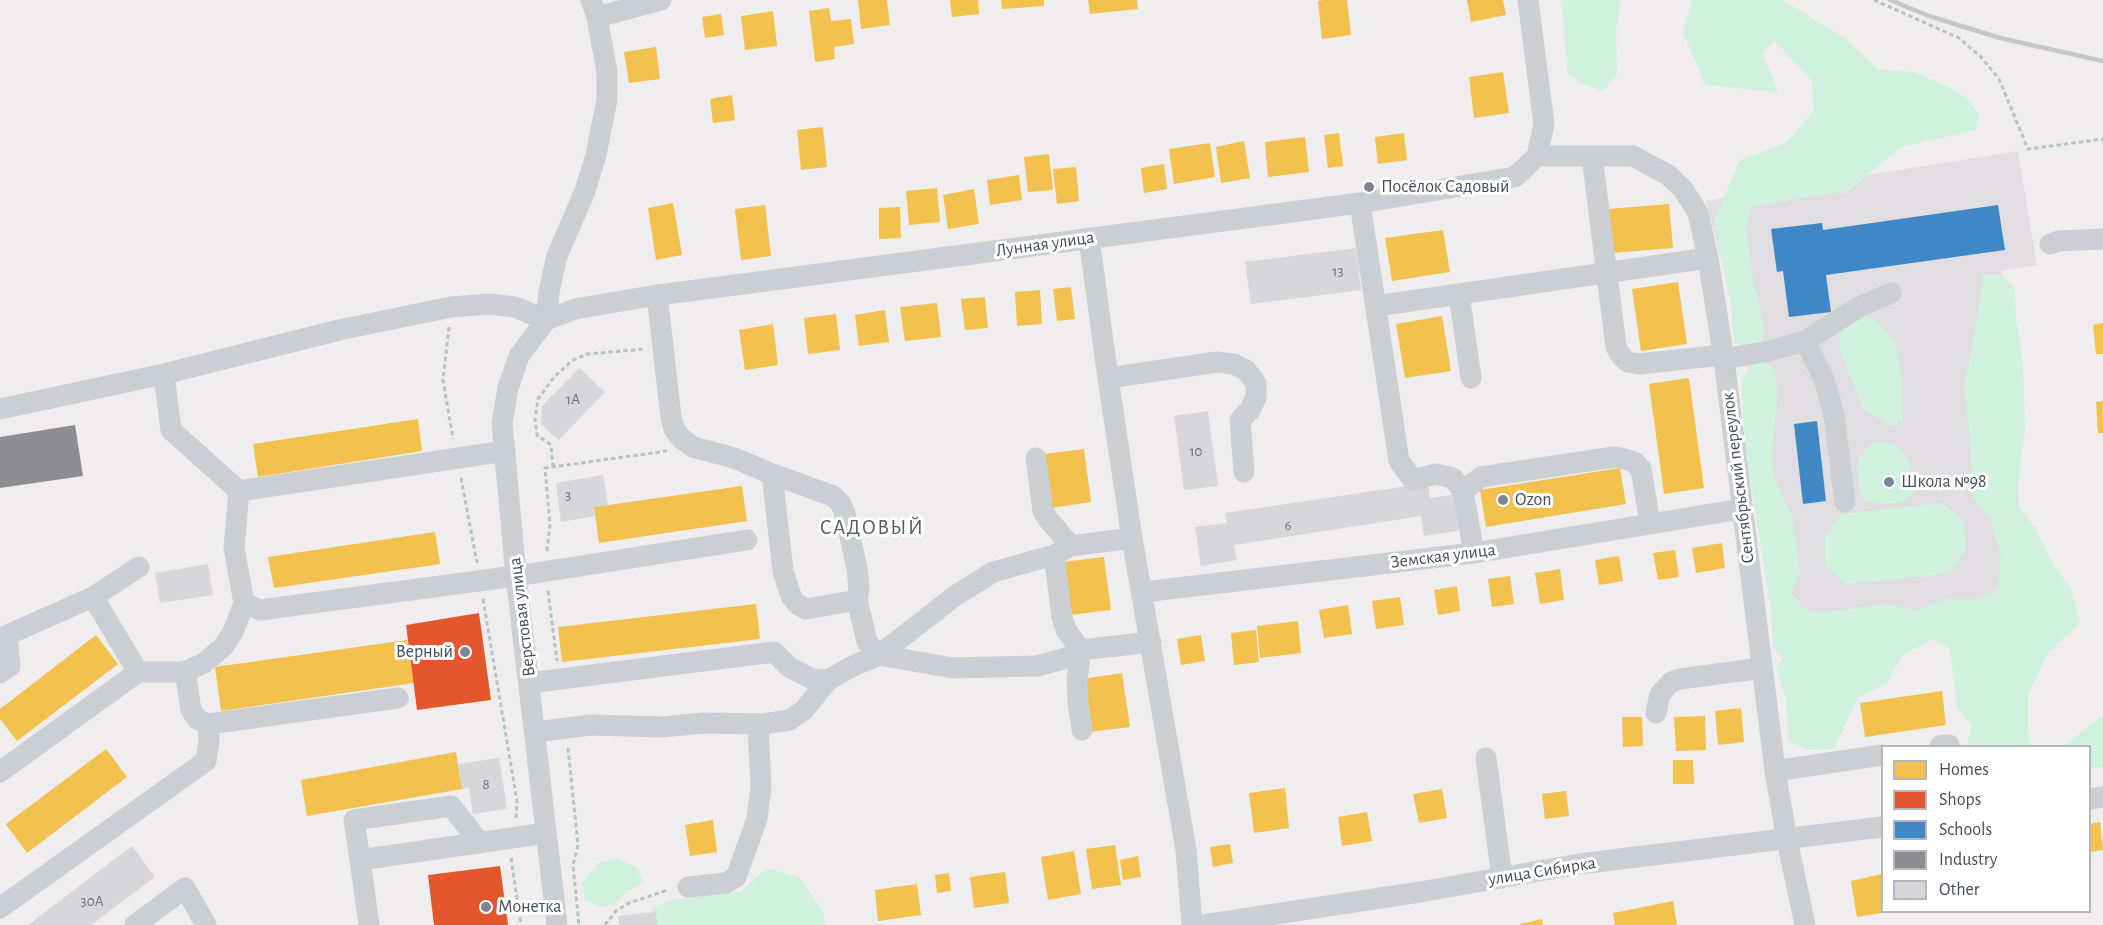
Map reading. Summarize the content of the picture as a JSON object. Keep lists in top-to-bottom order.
{
  "streets": {
    "street": [
      "Лунная улица",
      "Сентябрьский переулок",
      "Земская улица",
      "Верстовая улица",
      "улица Сибирка"
    ]
  },
  "crossings": [
    ["Лунная улица", "Сентябрьский переулок"],
    ["Лунная улица", "Верстовая улица"],
    ["Сентябрьский переулок", "Земская улица"],
    ["Сентябрьский переулок", "улица Сибирка"]
  ],
  "districts": ["САДОВЫЙ"],
  "places": [
    "Посёлок Садовый",
    "Школа №98",
    "Ozon",
    "Верный",
    "Монетка"
  ],
  "house_numbers": [
    "13",
    "1А",
    "10",
    "3",
    "6",
    "8",
    "30А"
  ],
  "legend": [
    "Homes",
    "Shops",
    "Schools",
    "Industry",
    "Other"
  ]
}
